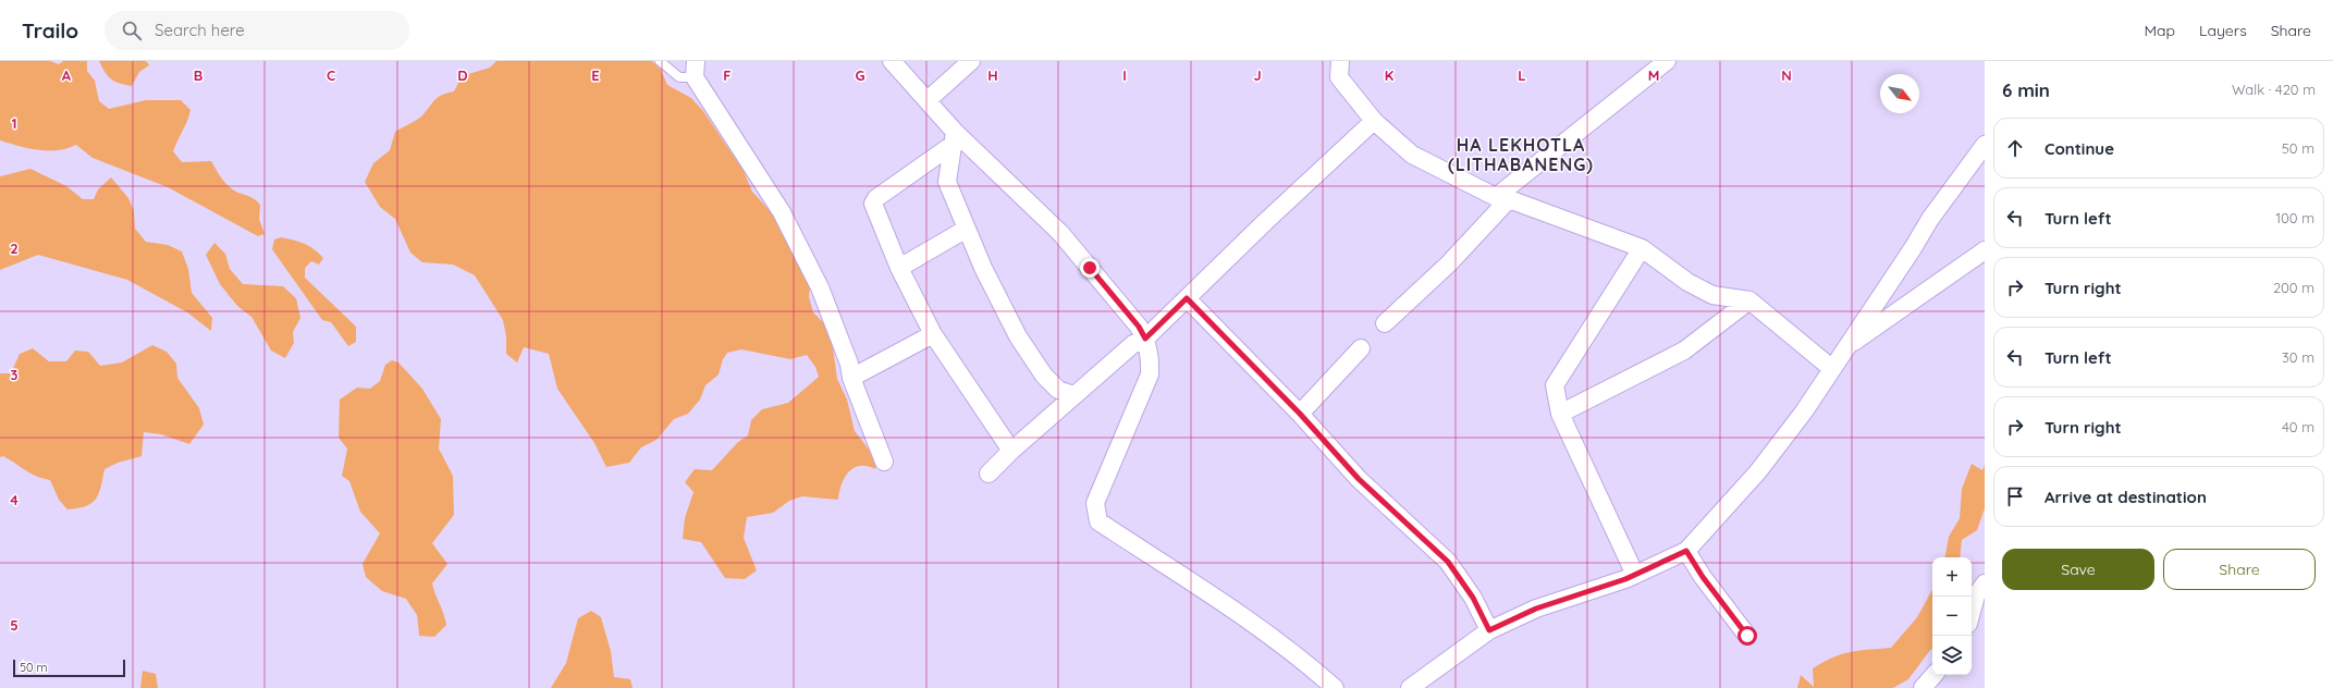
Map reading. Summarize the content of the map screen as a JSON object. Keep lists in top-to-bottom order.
{
  "districts": ["HA LEKHOTLA (LITHABANENG)"],
  "scale_bar": "50 m",
  "north": "bottom right",
  "page": {
    "header": "Trailo",
    "search": "Search here",
    "nav": ["Map", "Layers", "Share"],
    "heading": ["6 min", "Walk · 420 m"],
    "list": [
      ["Continue", "50 m"],
      ["Turn left", "100 m"],
      ["Turn right", "200 m"],
      ["Turn left", "30 m"],
      ["Turn right", "40 m"],
      "Arrive at destination"
    ],
    "buttons": ["Save", "Share"],
    "map_buttons": ["+", "−"],
    "scale": "50 m"
  },
  "grid": {
    "columns": [
      "A",
      "B",
      "C",
      "D",
      "E",
      "F",
      "G",
      "H",
      "I",
      "J",
      "K",
      "L",
      "M",
      "N"
    ],
    "rows": [
      "1",
      "2",
      "3",
      "4",
      "5"
    ]
  }
}
